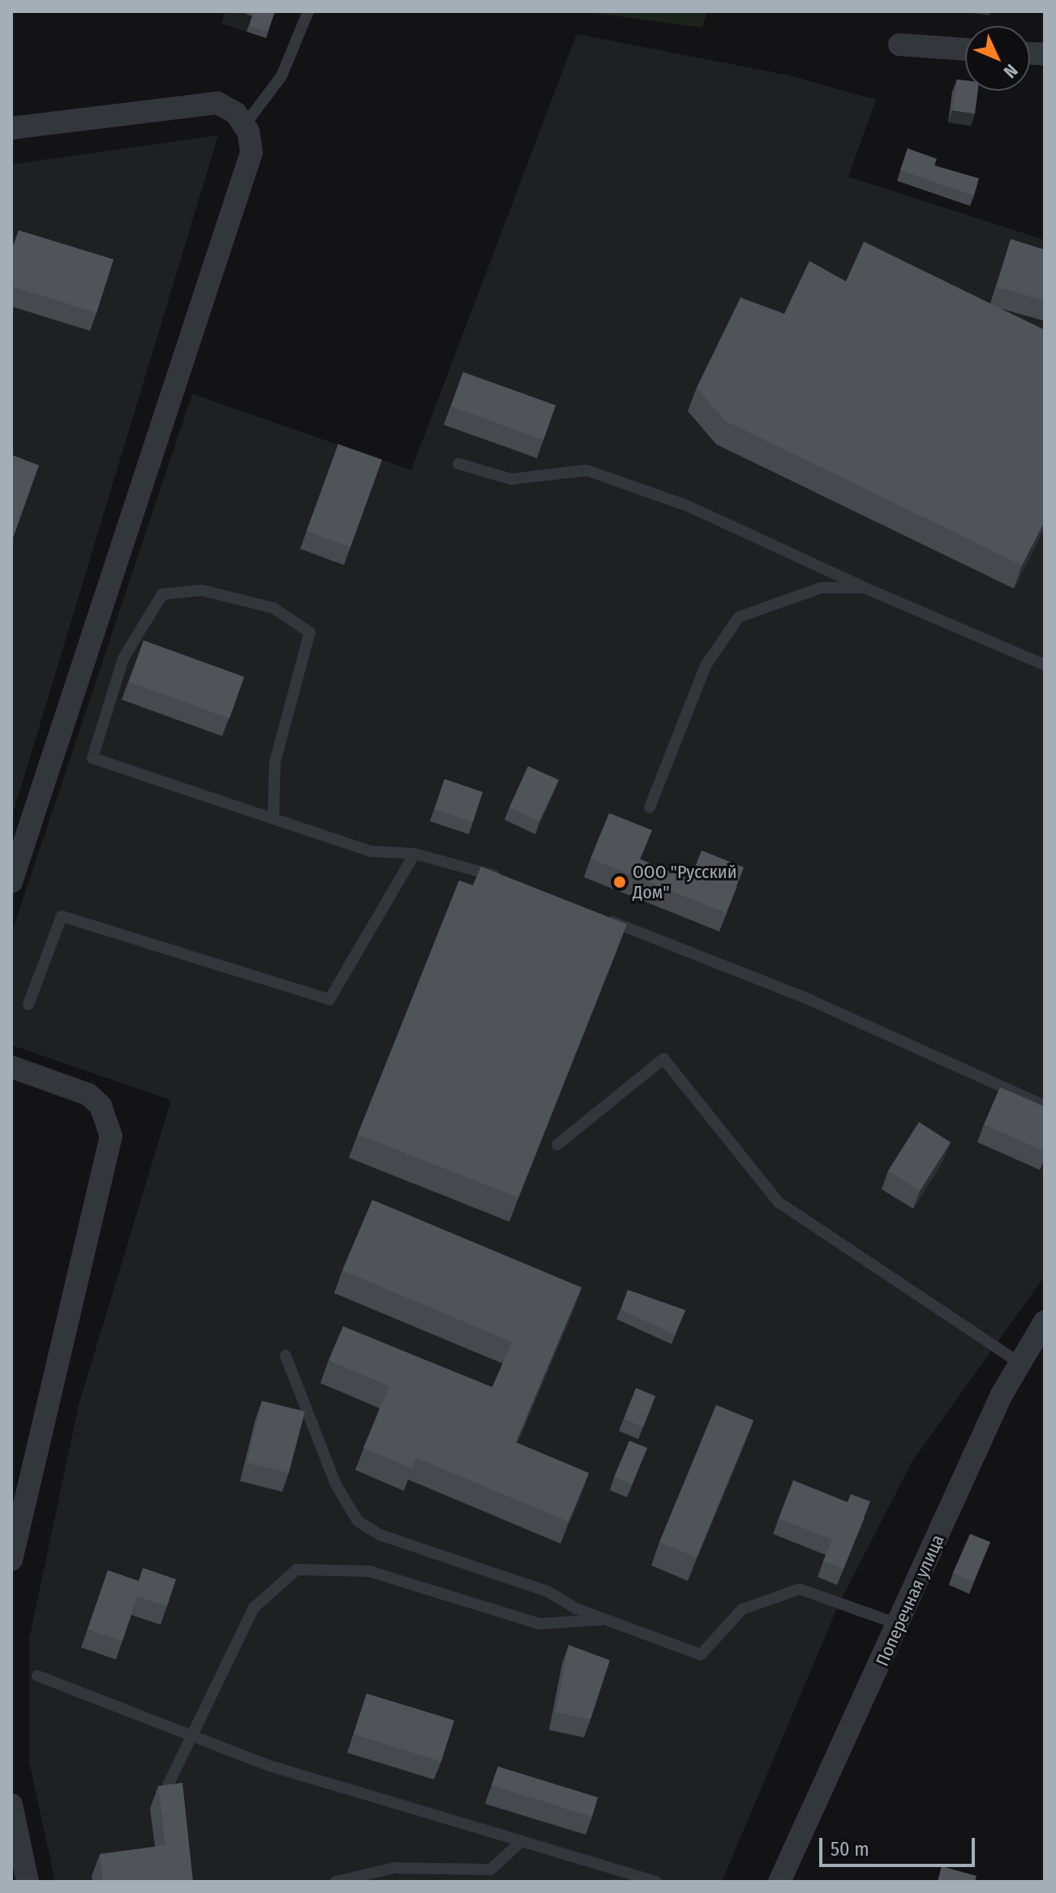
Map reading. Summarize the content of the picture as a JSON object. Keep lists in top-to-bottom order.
{
  "streets": {
    "street": ["Поперечная улица"]
  },
  "places": ["ООО \"Русский Дом\""],
  "scale_bar": "50 m",
  "north": "bottom right"
}
